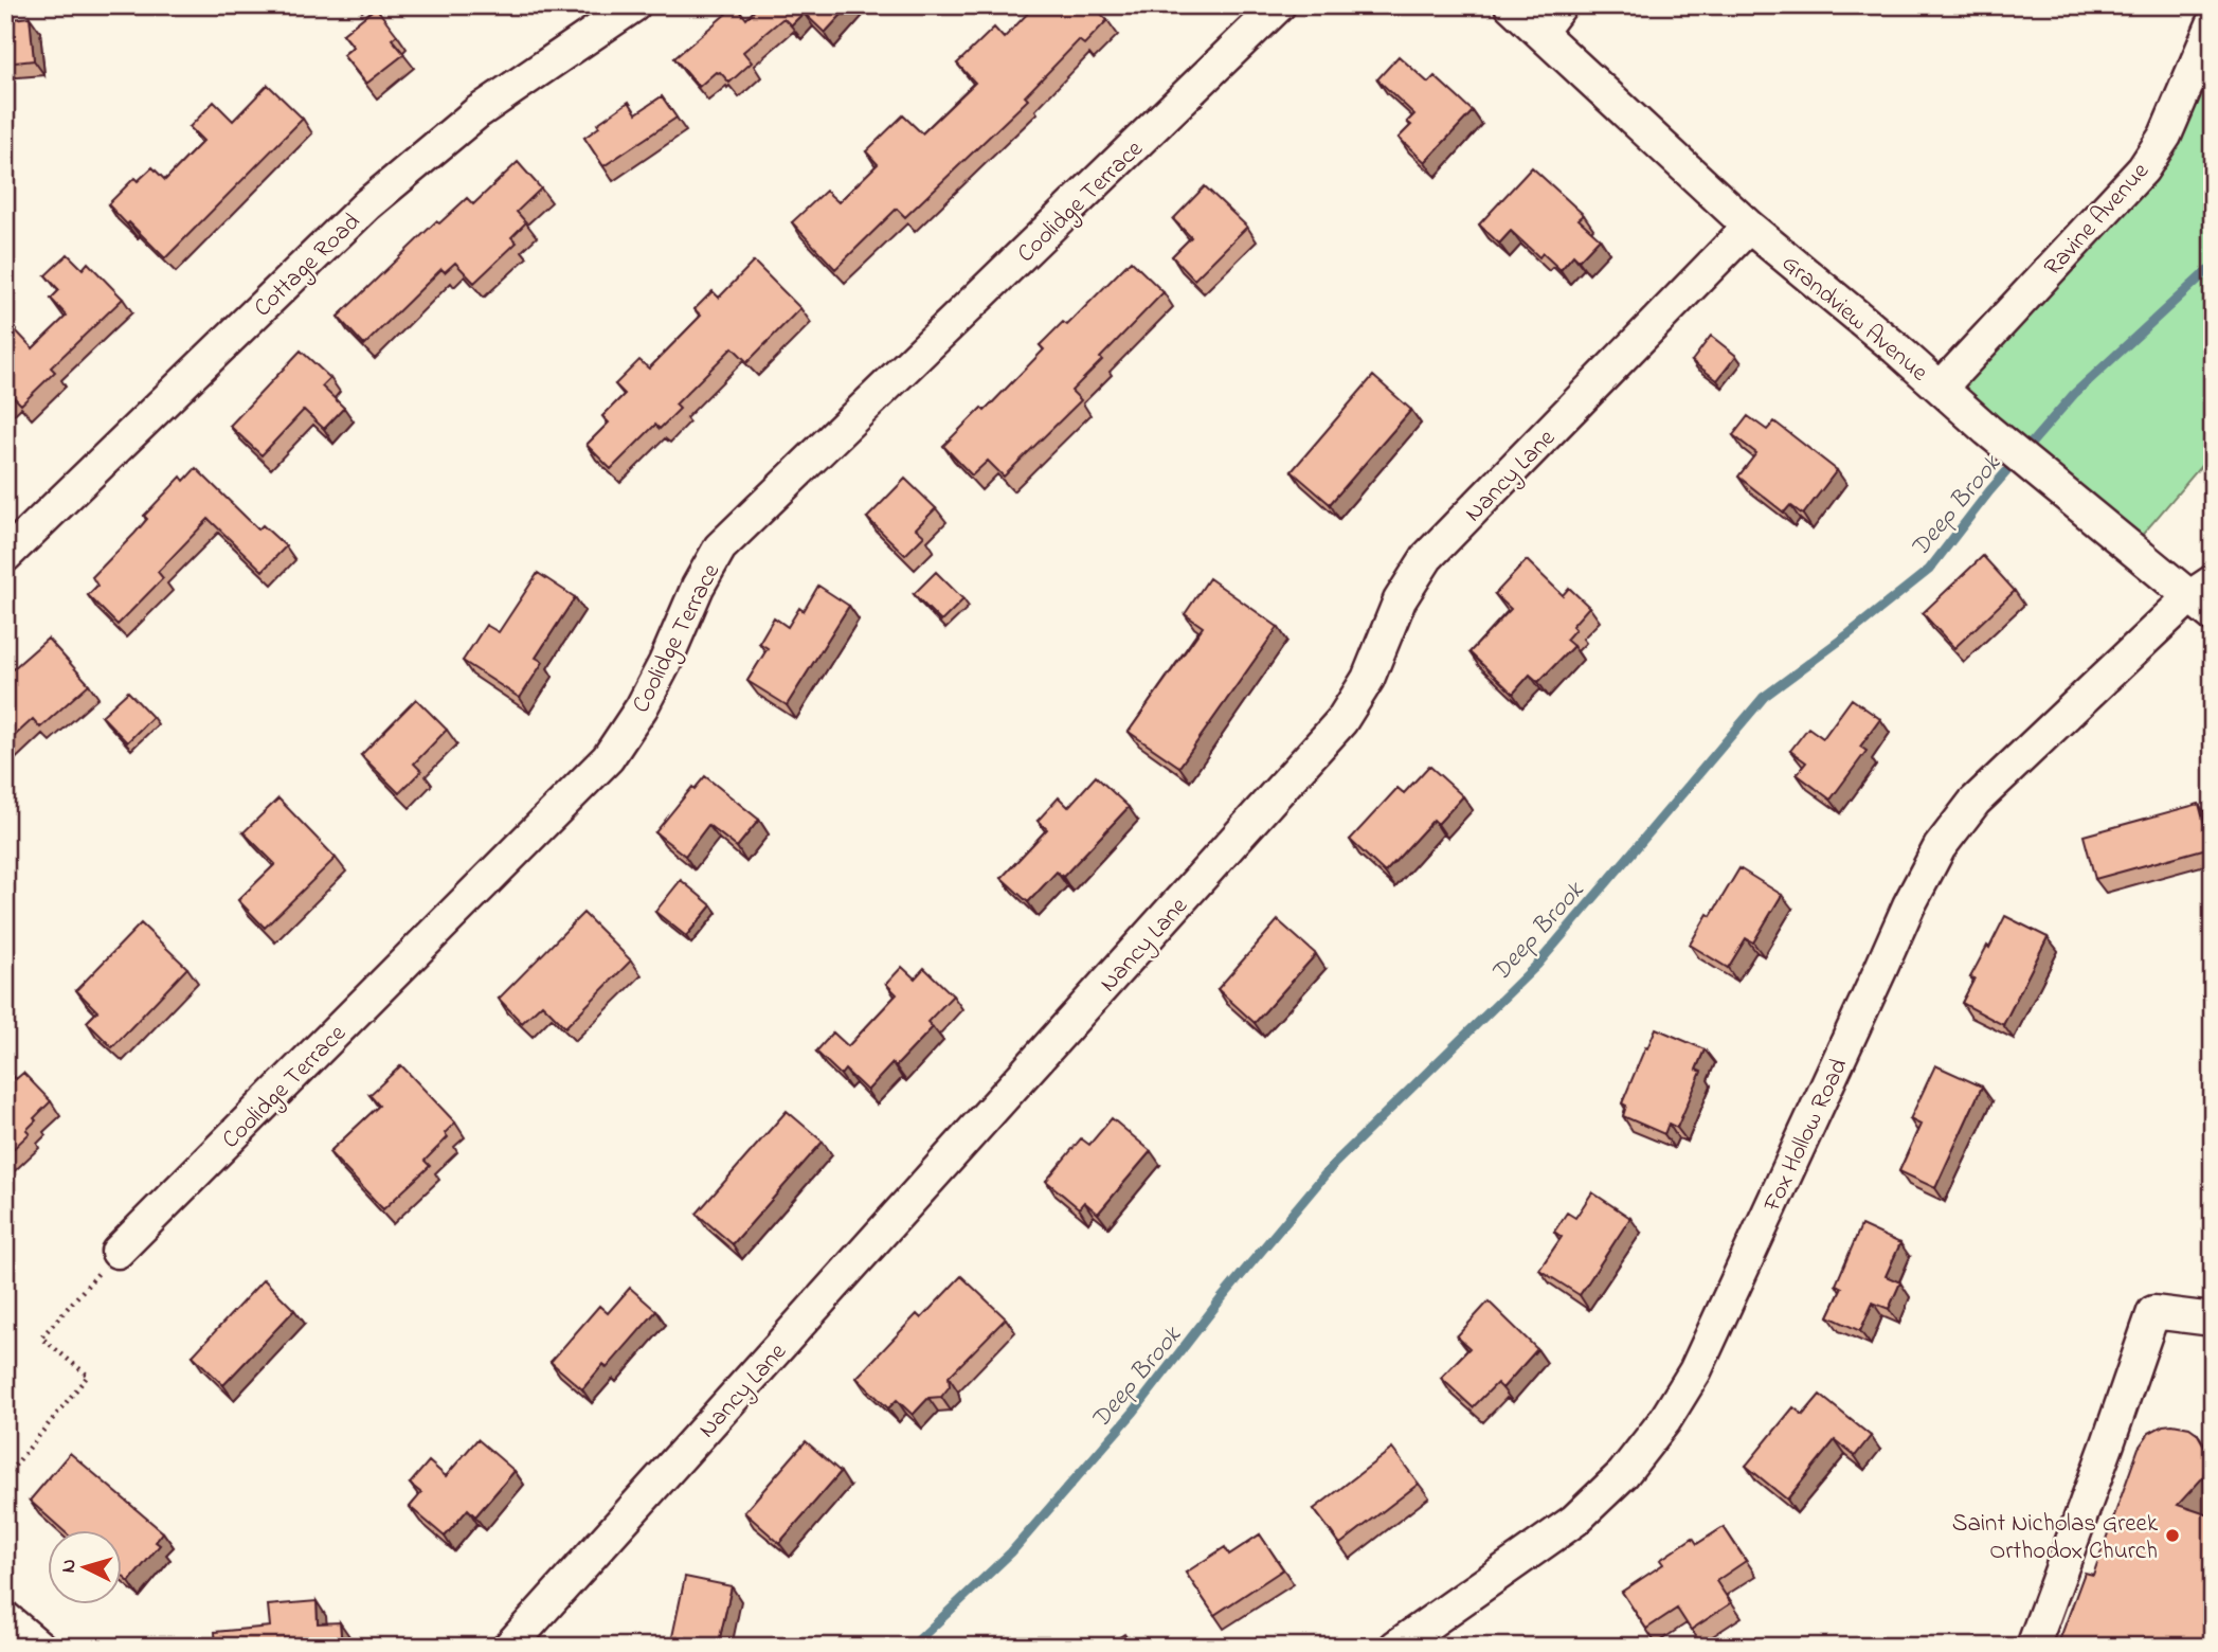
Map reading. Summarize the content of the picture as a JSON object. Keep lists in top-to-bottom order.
{
  "streets": {
    "street": [
      "Coolidge Terrace",
      "Ravine Avenue",
      "Cottage Road",
      "Grandview Avenue",
      "Nancy Lane",
      "Fox Hollow Road"
    ]
  },
  "crossings": [
    ["Ravine Avenue", "Grandview Avenue"],
    ["Grandview Avenue", "Nancy Lane"],
    ["Grandview Avenue", "Fox Hollow Road"]
  ],
  "water": ["Deep Brook"],
  "places": ["Saint Nicholas Greek Orthodox Church"],
  "north": "left"
}
